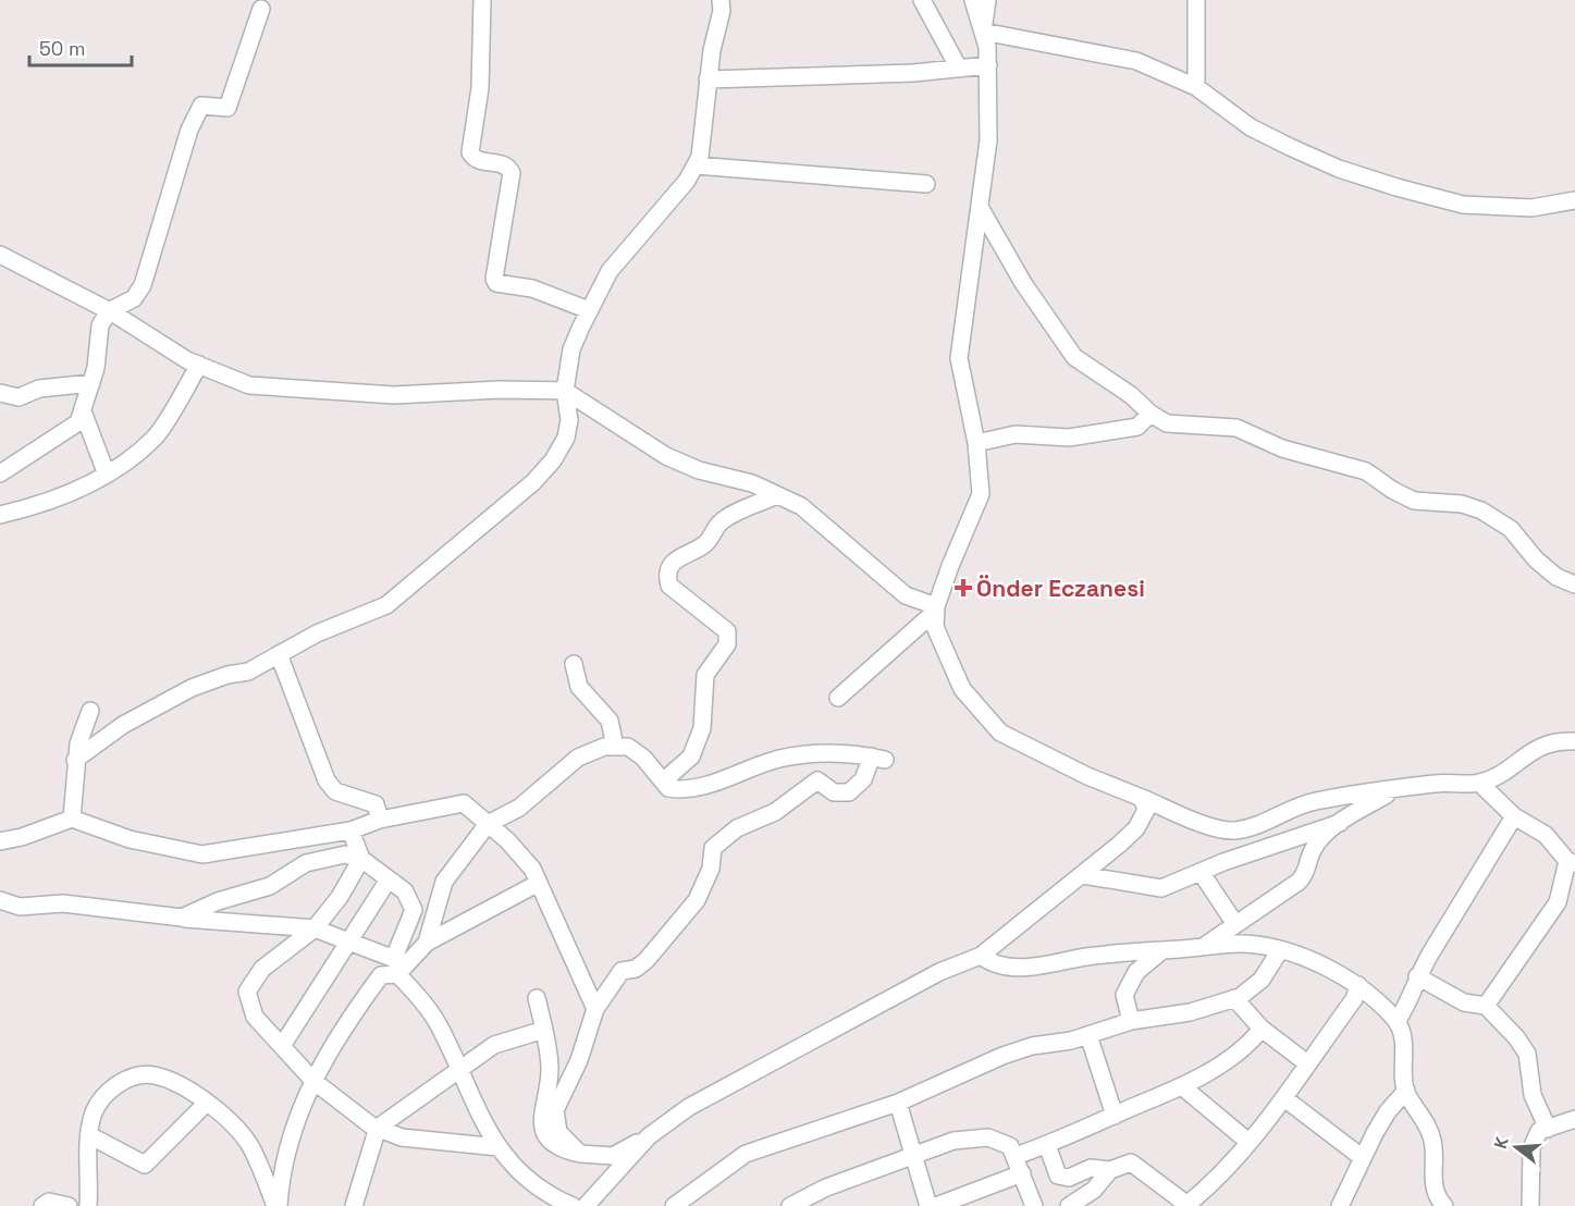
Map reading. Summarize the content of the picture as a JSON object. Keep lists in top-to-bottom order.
{
  "places": {
    "health": ["Önder Eczanesi"]
  },
  "scale_bar": "50 m",
  "north": "left"
}
